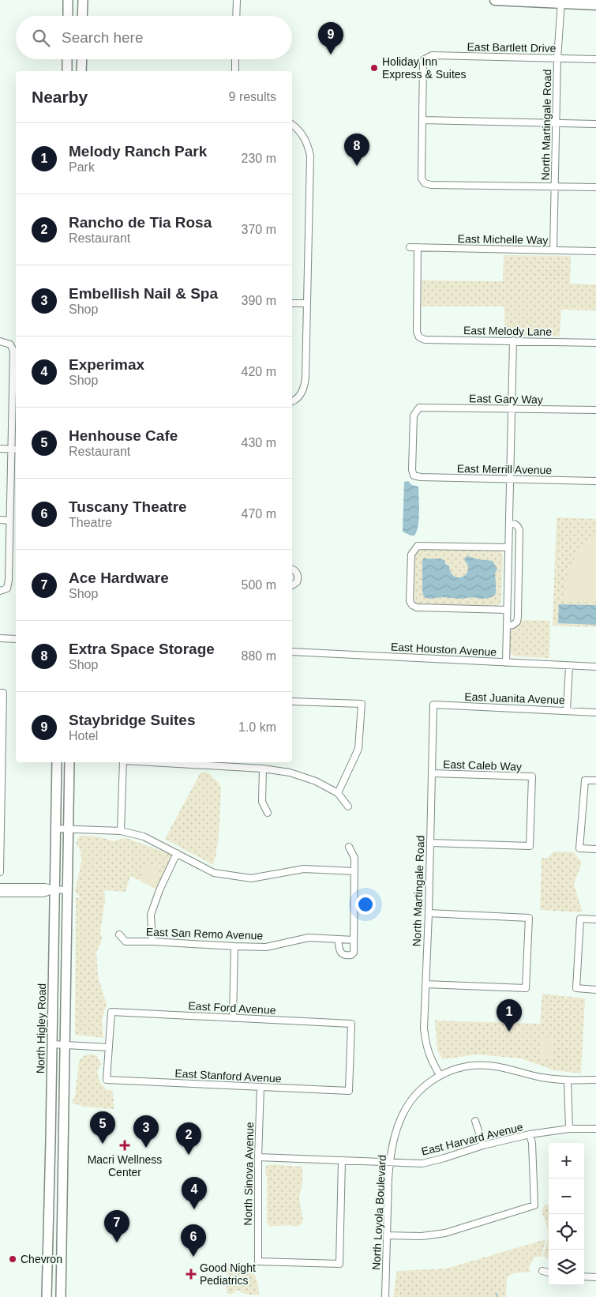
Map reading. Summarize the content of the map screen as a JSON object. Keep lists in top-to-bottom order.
{
  "streets": {
    "main road": ["North Higley Road"],
    "street": [
      "East Bartlett Drive",
      "North Martingale Road",
      "East Michelle Way",
      "East Melody Lane",
      "East Gary Way",
      "East Merrill Avenue",
      "East Houston Avenue",
      "East Juanita Avenue",
      "East Caleb Way",
      "East San Remo Avenue",
      "East Ford Avenue",
      "East Stanford Avenue",
      "East Harvard Avenue",
      "North Sinova Avenue",
      "North Loyola Boulevard"
    ]
  },
  "crossings": [
    ["East Bartlett Drive", "North Martingale Road"],
    ["North Martingale Road", "East Michelle Way"],
    ["North Martingale Road", "East Juanita Avenue"],
    ["North Martingale Road", "East Caleb Way"],
    ["North Martingale Road", "North Loyola Boulevard"],
    ["East Michelle Way", "East Melody Lane"],
    ["East Gary Way", "East Merrill Avenue"],
    ["East Ford Avenue", "East Stanford Avenue"],
    ["East Stanford Avenue", "North Sinova Avenue"],
    ["East Harvard Avenue", "North Sinova Avenue"],
    ["East Harvard Avenue", "North Loyola Boulevard"]
  ],
  "places": {
    "other": ["Holiday Inn Express & Suites", "Chevron"],
    "health": ["Macri Wellness Center", "Good Night Pediatrics"]
  },
  "page": {
    "search": "Search here",
    "pins": [
      "9",
      "8",
      "1",
      "5",
      "3",
      "2",
      "4",
      "7",
      "6"
    ],
    "heading": ["Nearby", "9 results"],
    "list": [
      {
        "mark": "1",
        "name": "Melody Ranch Park",
        "note": "Park",
        "value": "230 m"
      },
      {
        "mark": "2",
        "name": "Rancho de Tia Rosa",
        "note": "Restaurant",
        "value": "370 m"
      },
      {
        "mark": "3",
        "name": "Embellish Nail & Spa",
        "note": "Shop",
        "value": "390 m"
      },
      {
        "mark": "4",
        "name": "Experimax",
        "note": "Shop",
        "value": "420 m"
      },
      {
        "mark": "5",
        "name": "Henhouse Cafe",
        "note": "Restaurant",
        "value": "430 m"
      },
      {
        "mark": "6",
        "name": "Tuscany Theatre",
        "note": "Theatre",
        "value": "470 m"
      },
      {
        "mark": "7",
        "name": "Ace Hardware",
        "note": "Shop",
        "value": "500 m"
      },
      {
        "mark": "8",
        "name": "Extra Space Storage",
        "note": "Shop",
        "value": "880 m"
      },
      {
        "mark": "9",
        "name": "Staybridge Suites",
        "note": "Hotel",
        "value": "1.0 km"
      }
    ],
    "map_buttons": ["+", "−"]
  }
}
